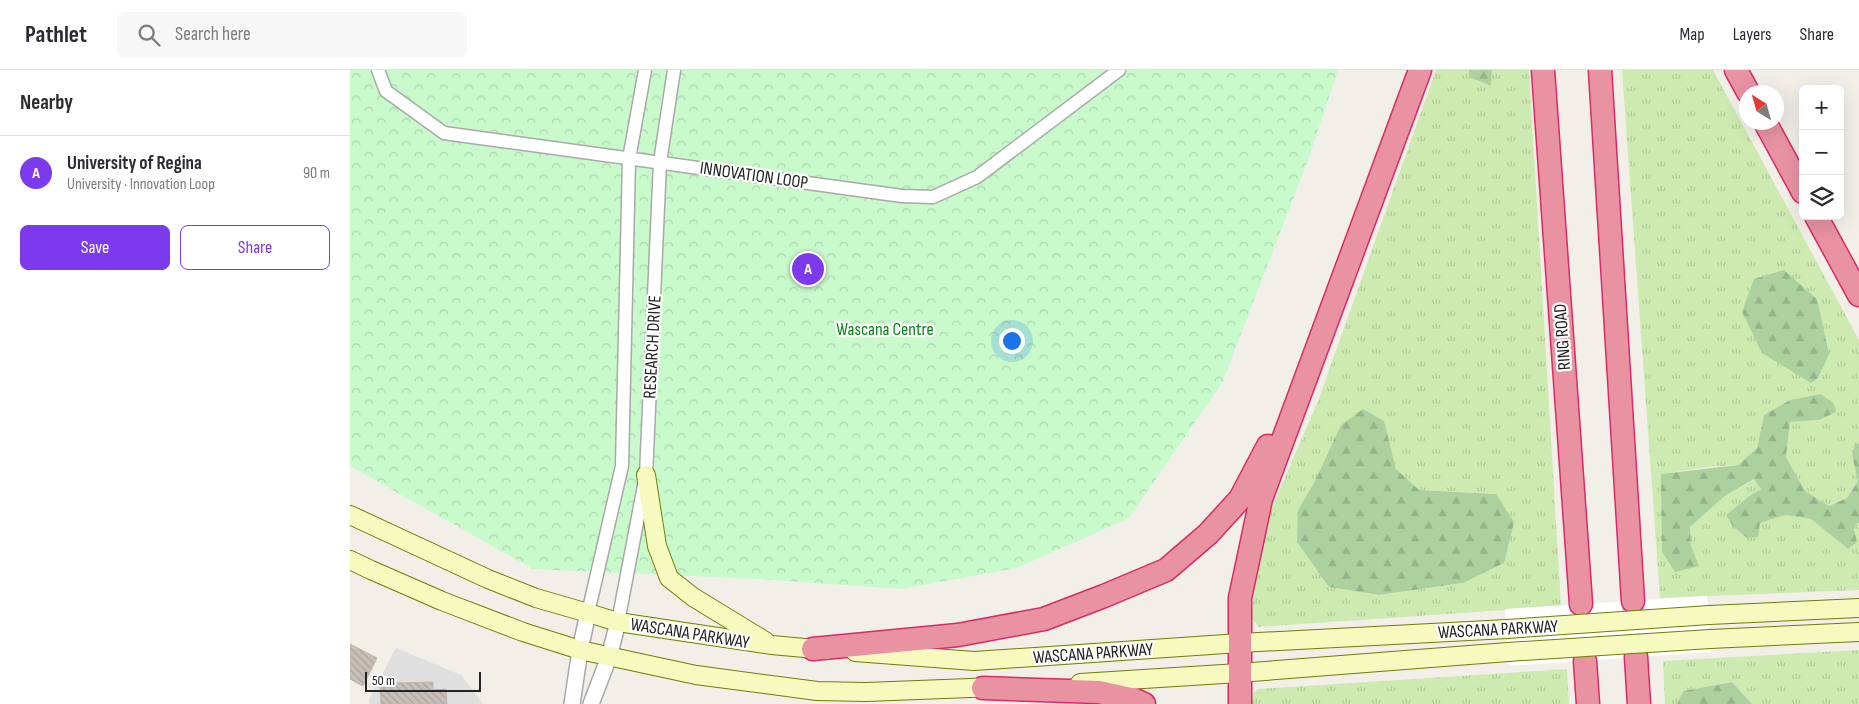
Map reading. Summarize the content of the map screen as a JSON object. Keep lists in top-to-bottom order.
{
  "streets": {
    "highway": ["RING ROAD"],
    "main road": ["WASCANA PARKWAY"],
    "street": ["INNOVATION LOOP", "RESEARCH DRIVE"]
  },
  "crossings": [
    ["INNOVATION LOOP", "RESEARCH DRIVE"],
    ["RESEARCH DRIVE", "WASCANA PARKWAY"]
  ],
  "parks": ["Wascana Centre"],
  "scale_bar": "50 m",
  "north": "top left",
  "page": {
    "header": "Pathlet",
    "search": "Search here",
    "nav": ["Map", "Layers", "Share"],
    "heading": "Nearby",
    "map_buttons": ["+", "−"],
    "list": [
      {
        "mark": "A",
        "name": "University of Regina",
        "note": "University · Innovation Loop",
        "value": "90 m"
      }
    ],
    "buttons": ["Save", "Share"],
    "pins": "A",
    "scale": "50 m"
  }
}
